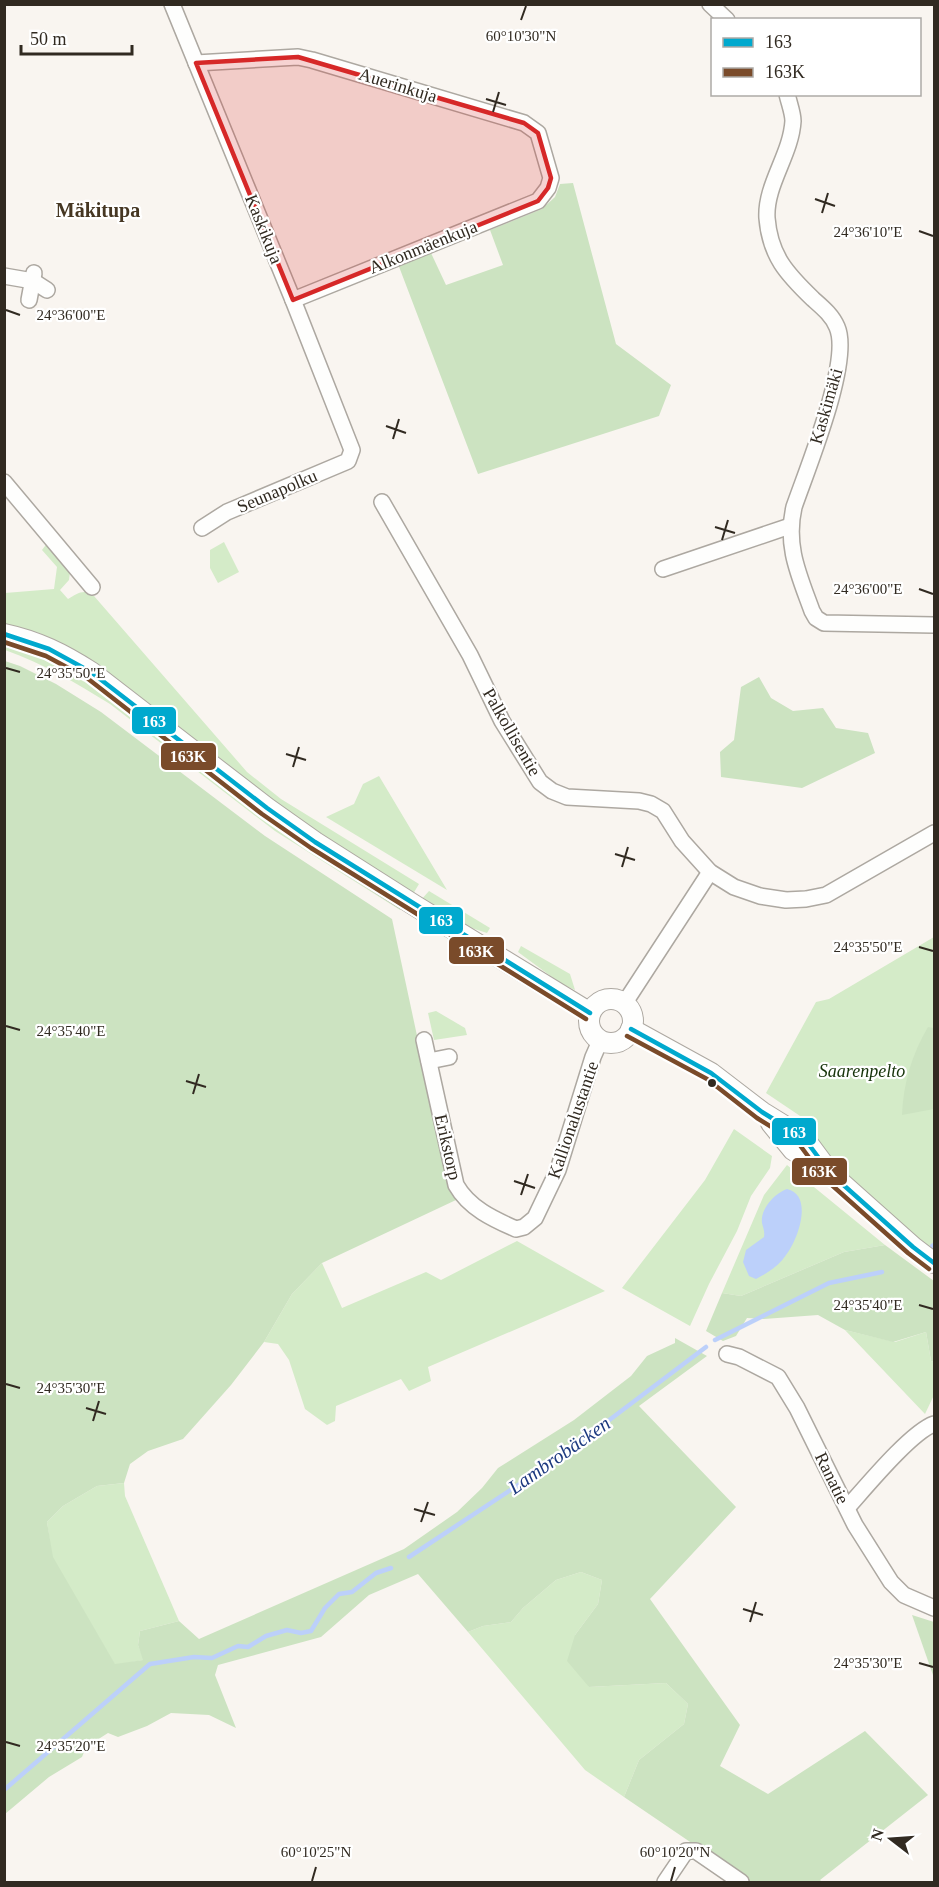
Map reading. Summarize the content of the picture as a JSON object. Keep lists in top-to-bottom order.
{
  "streets": {
    "street": [
      "Auerinkuja",
      "Kaskikuja",
      "Alkonmäenkuja",
      "Kaskimäki",
      "Seunapolku",
      "Palkollisentie",
      "Kallionalustantie",
      "Erikstorp",
      "Ranatie"
    ]
  },
  "crossings": [
    ["Auerinkuja", "Kaskikuja"],
    ["Auerinkuja", "Alkonmäenkuja"],
    ["Kaskikuja", "Alkonmäenkuja"],
    ["Kaskikuja", "Seunapolku"],
    ["Kallionalustantie", "Erikstorp"]
  ],
  "districts": ["Mäkitupa"],
  "water": ["Lambrobäcken"],
  "parks": ["Saarenpelto"],
  "lines": ["transit line 163", "transit line 163K"],
  "legend": ["163", "163K"],
  "scale_bar": "50 m",
  "north": "left",
  "coordinates": [
    "60°10'30\"N",
    "24°36'10\"E",
    "24°36'00\"E",
    "24°35'50\"E",
    "24°35'40\"E",
    "24°35'30\"E",
    "24°35'20\"E",
    "60°10'25\"N",
    "60°10'20\"N"
  ]
}
